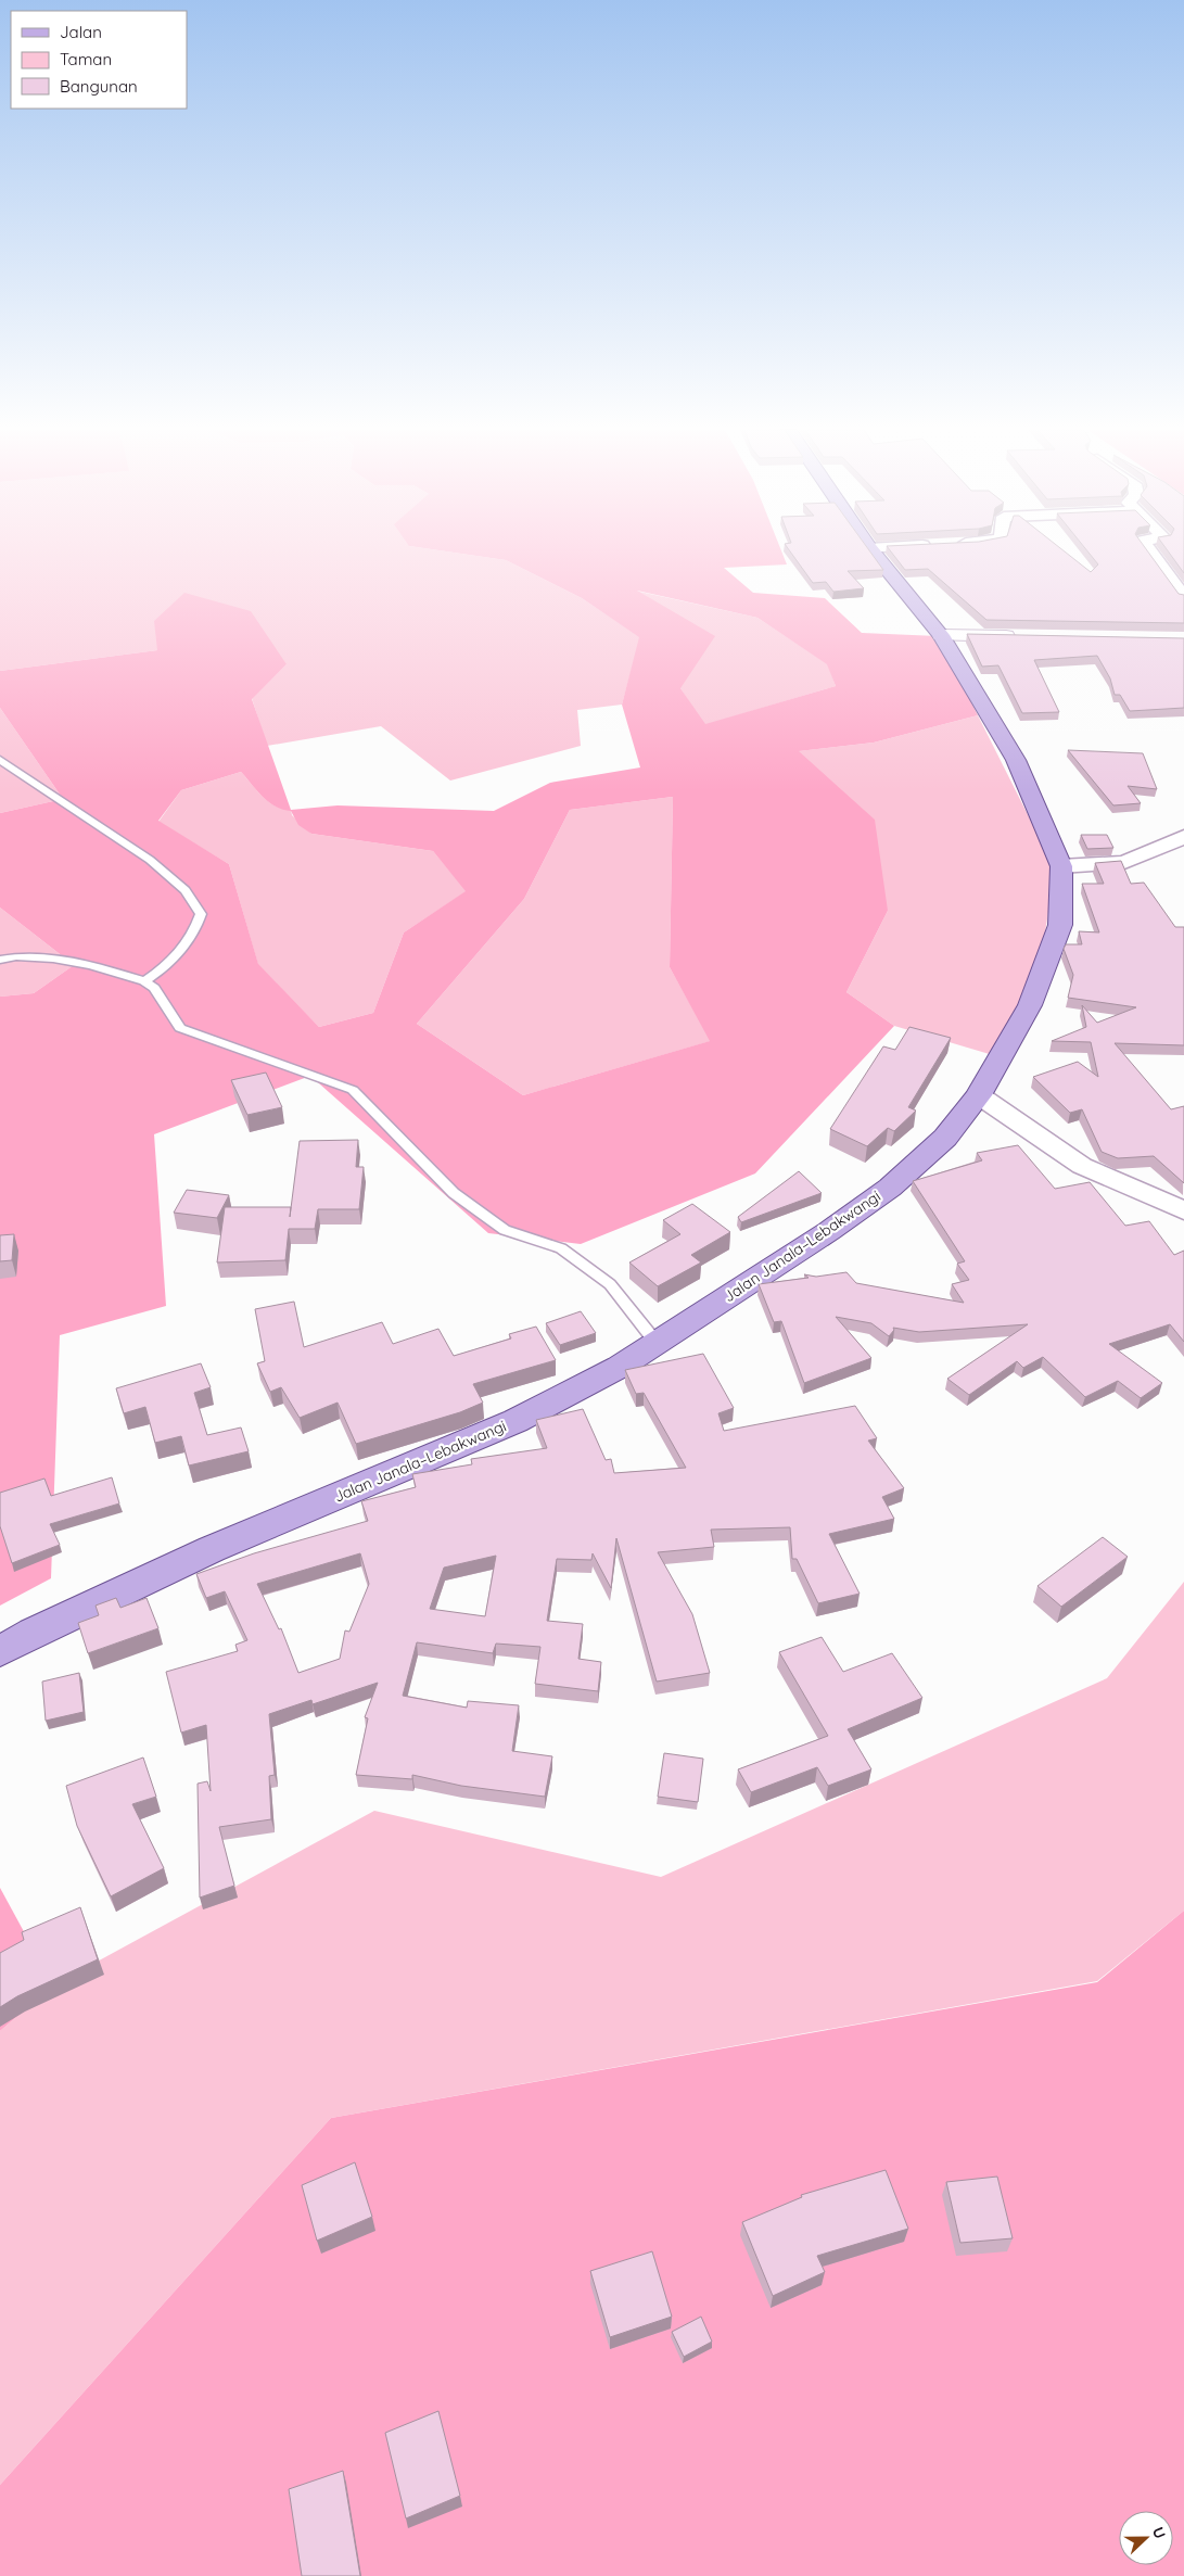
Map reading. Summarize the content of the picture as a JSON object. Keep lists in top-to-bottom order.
{
  "streets": {
    "main road": ["Jalan Janala–Lebakwangi"]
  },
  "legend": ["Jalan", "Taman", "Bangunan"],
  "north": "right"
}
